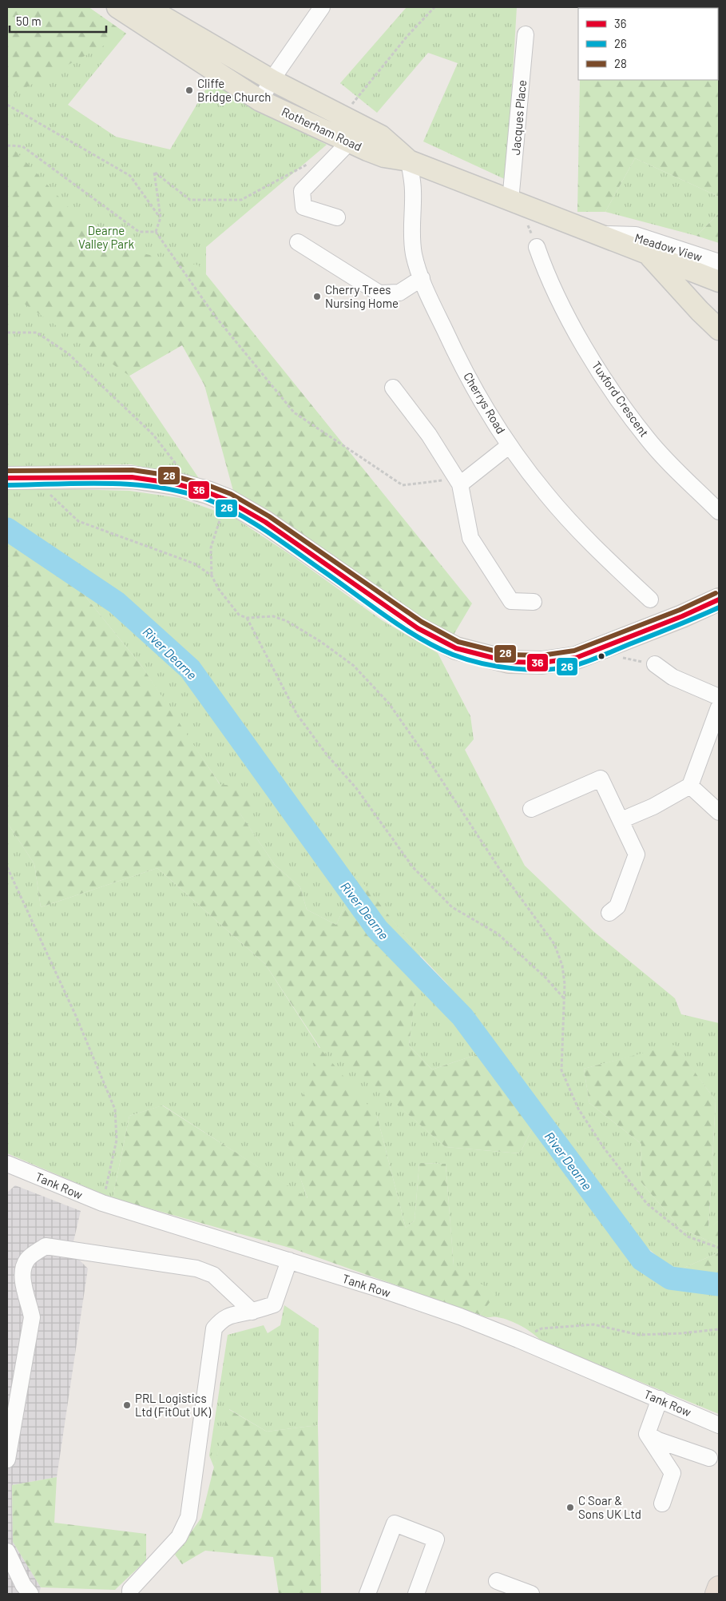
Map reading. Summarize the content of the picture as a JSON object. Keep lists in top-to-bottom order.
{
  "streets": {
    "main road": ["Rotherham Road"],
    "street": [
      "Jacques Place",
      "Meadow View",
      "Tuxford Crescent",
      "Cherrys Road",
      "Tank Row"
    ]
  },
  "crossings": [
    ["Jacques Place", "Rotherham Road"],
    ["Rotherham Road", "Meadow View"],
    ["Rotherham Road", "Cherrys Road"]
  ],
  "water": ["River Dearne"],
  "parks": ["Dearne Valley Park"],
  "places": [
    "Cliffe Bridge Church",
    "Cherry Trees Nursing Home",
    "PRL Logistics Ltd (FitOut UK)",
    "C Soar & Sons UK Ltd"
  ],
  "lines": ["transit line 28", "transit line 36", "transit line 26"],
  "legend": ["36", "26", "28"],
  "scale_bar": "50 m"
}
